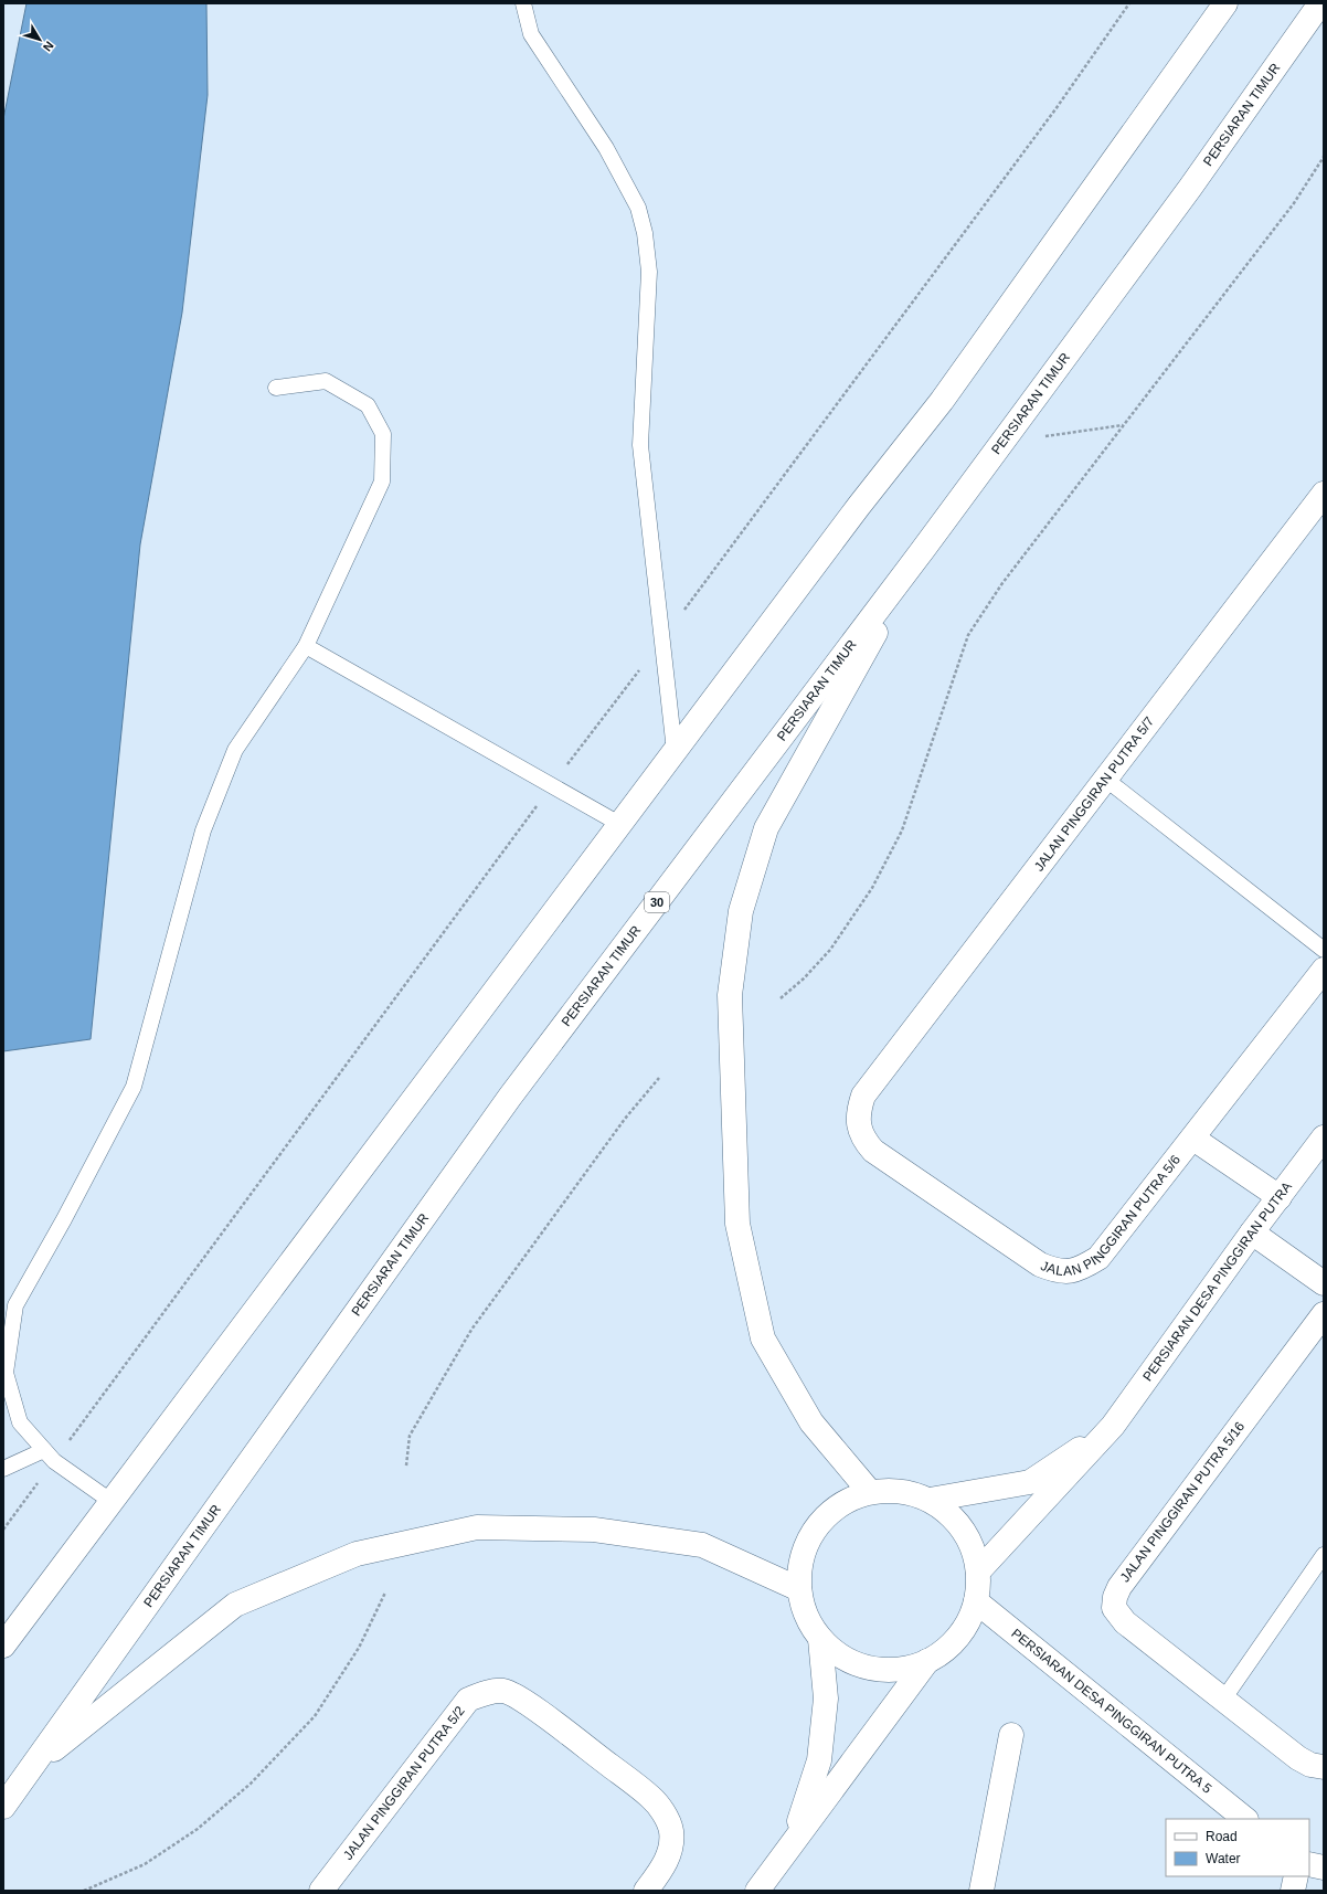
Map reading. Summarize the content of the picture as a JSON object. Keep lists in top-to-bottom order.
{
  "streets": {
    "main road": [
      "PERSIARAN TIMUR",
      "JALAN PINGGIRAN PUTRA 5/7",
      "30",
      "JALAN PINGGIRAN PUTRA 5/6",
      "PERSIARAN DESA PINGGIRAN PUTRA",
      "JALAN PINGGIRAN PUTRA 5/16",
      "PERSIARAN DESA PINGGIRAN PUTRA 5",
      "JALAN PINGGIRAN PUTRA 5/2"
    ]
  },
  "crossings": [
    ["JALAN PINGGIRAN PUTRA 5/7", "JALAN PINGGIRAN PUTRA 5/6"]
  ],
  "legend": ["Road", "Water"],
  "north": "bottom right"
}
